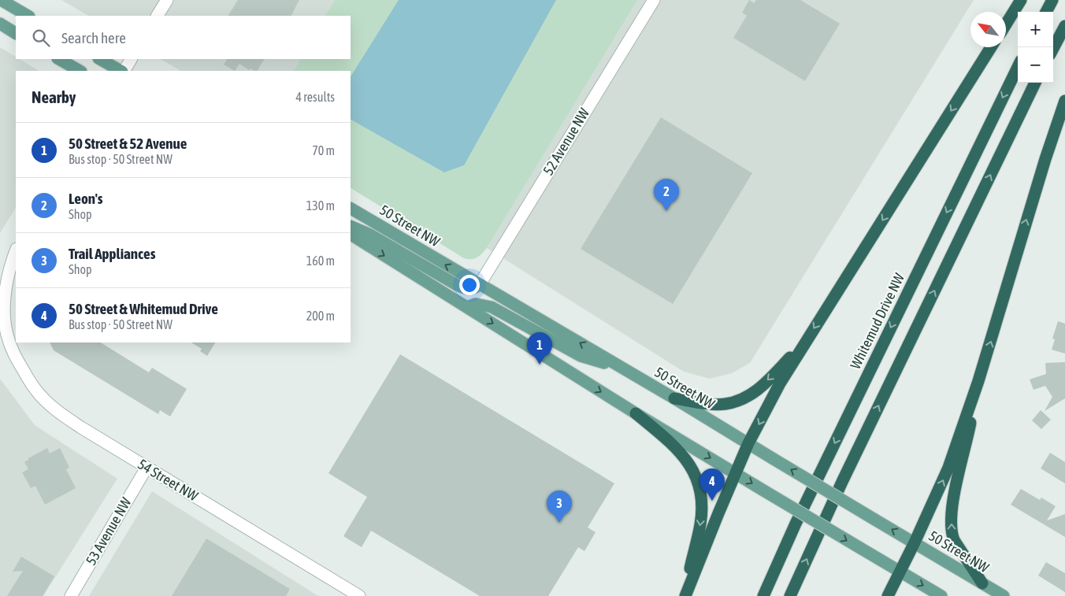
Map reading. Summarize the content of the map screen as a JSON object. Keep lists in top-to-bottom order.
{
  "streets": {
    "highway": ["Whitemud Drive NW"],
    "main road": ["50 Street NW"],
    "street": ["52 Avenue NW", "54 Street NW", "53 Avenue NW"]
  },
  "crossings": [
    ["52 Avenue NW", "50 Street NW"],
    ["54 Street NW", "53 Avenue NW"]
  ],
  "north": "top left",
  "page": {
    "map_buttons": ["+", "−"],
    "search": "Search here",
    "heading": ["Nearby", "4 results"],
    "list": [
      {
        "mark": "1",
        "name": "50 Street & 52 Avenue",
        "note": "Bus stop · 50 Street NW",
        "value": "70 m"
      },
      {
        "mark": "2",
        "name": "Leon's",
        "note": "Shop",
        "value": "130 m"
      },
      {
        "mark": "3",
        "name": "Trail Appliances",
        "note": "Shop",
        "value": "160 m"
      },
      {
        "mark": "4",
        "name": "50 Street & Whitemud Drive",
        "note": "Bus stop · 50 Street NW",
        "value": "200 m"
      }
    ],
    "pins": [
      "2",
      "1",
      "4",
      "3"
    ]
  }
}
